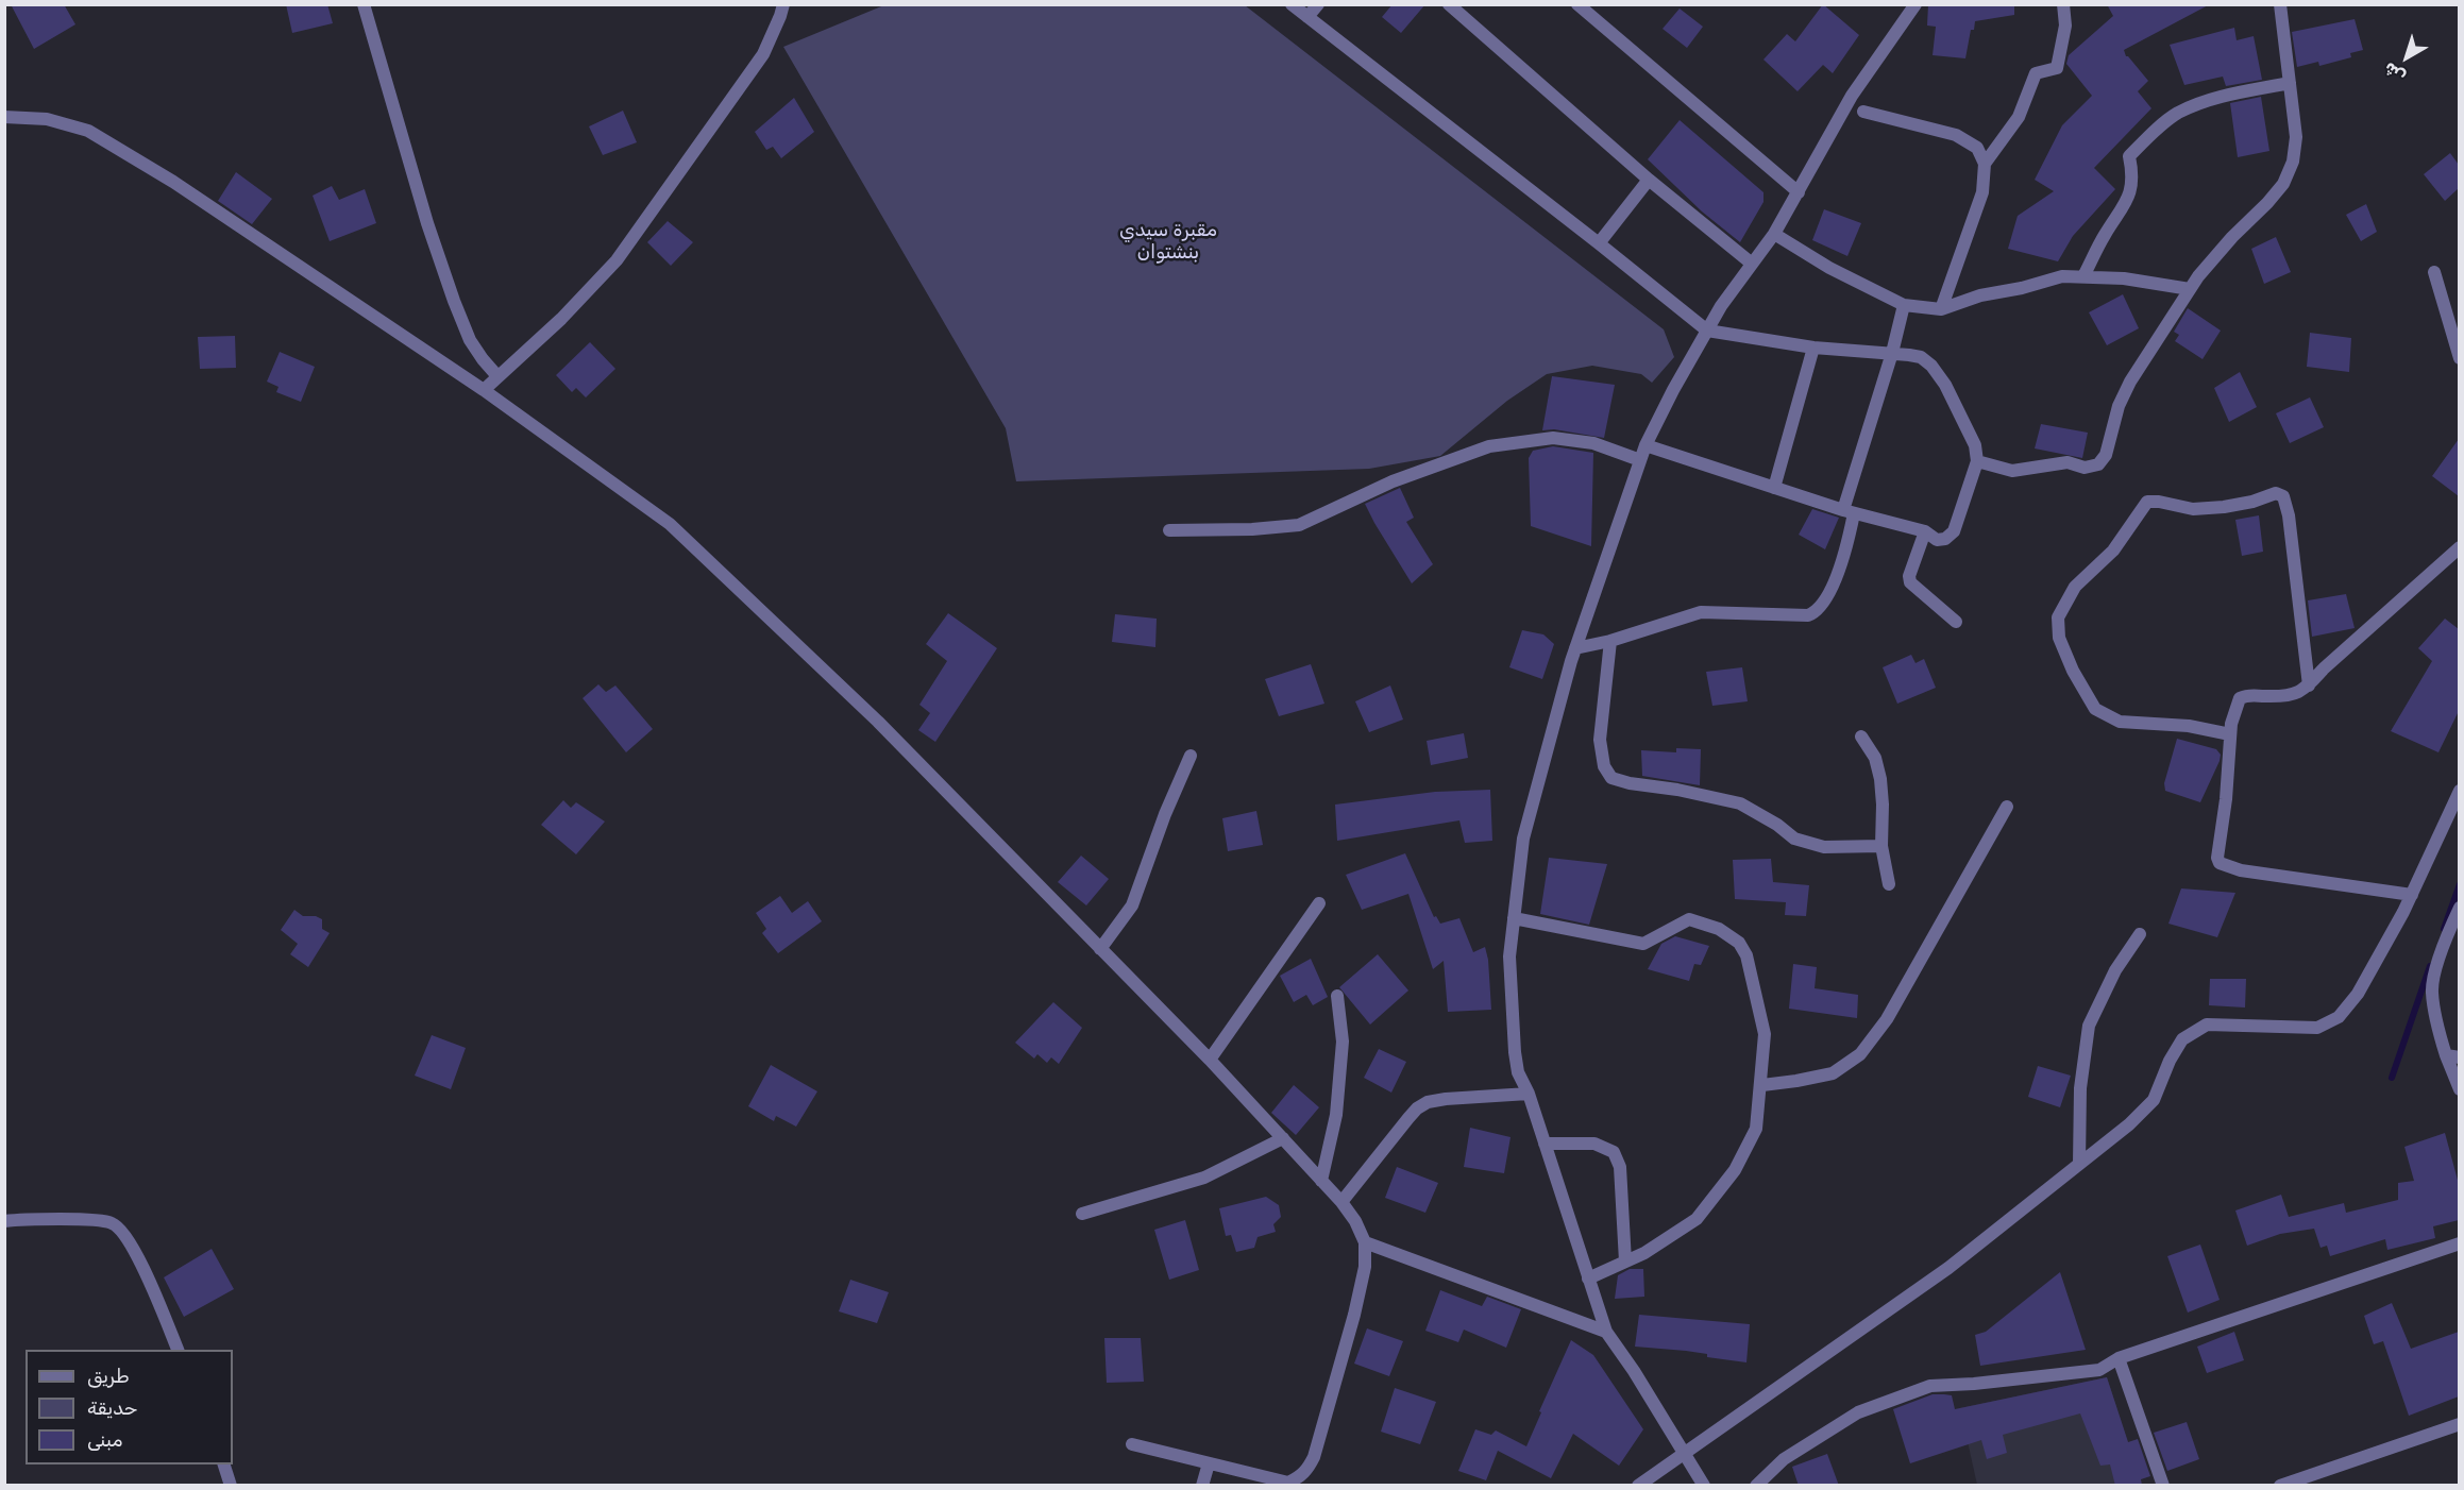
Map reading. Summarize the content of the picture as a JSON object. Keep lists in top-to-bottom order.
{
  "parks": ["مقبرة سيدي بنشتوان"],
  "legend": ["طريق", "حديقة", "مبنى"],
  "north": "bottom left"
}
